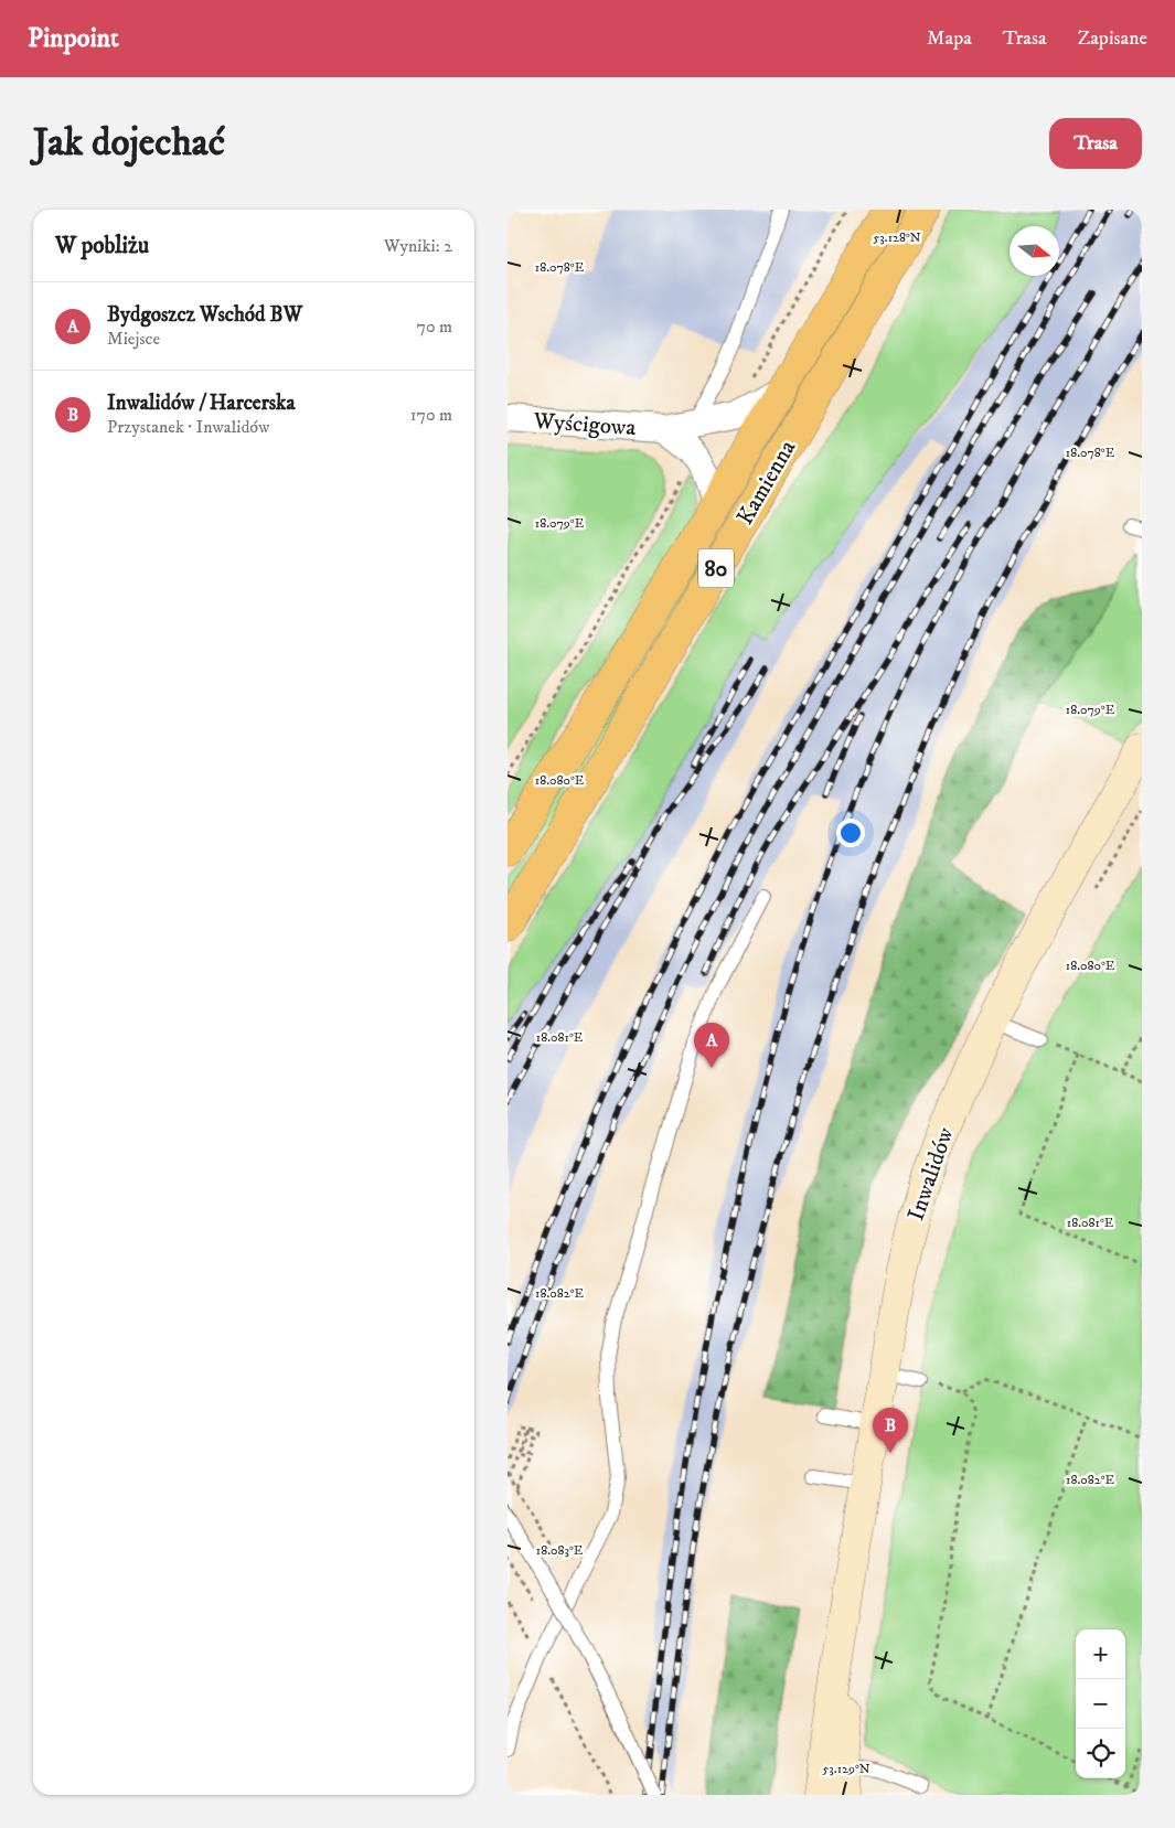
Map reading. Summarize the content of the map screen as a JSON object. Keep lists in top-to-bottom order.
{
  "streets": {
    "main road": ["Kamienna", "80"],
    "street": ["Wyścigowa", "Inwalidów"]
  },
  "crossings": [
    ["Wyścigowa", "Kamienna"]
  ],
  "north": "right",
  "page": {
    "header": "Pinpoint",
    "nav": ["Mapa", "Trasa", "Zapisane"],
    "buttons": "Trasa",
    "title": "Jak dojechać",
    "heading": ["W pobliżu", "Wyniki: 2"],
    "list": [
      {
        "mark": "A",
        "name": "Bydgoszcz Wschód BW",
        "note": "Miejsce",
        "value": "70 m"
      },
      {
        "mark": "B",
        "name": "Inwalidów / Harcerska",
        "note": "Przystanek · Inwalidów",
        "value": "170 m"
      }
    ],
    "pins": ["A", "B"],
    "map_buttons": ["+", "−"]
  },
  "coordinates": [
    "53.128°N",
    "18.078°E",
    "18.079°E",
    "18.080°E",
    "18.081°E",
    "18.082°E",
    "18.083°E",
    "53.129°N"
  ]
}
